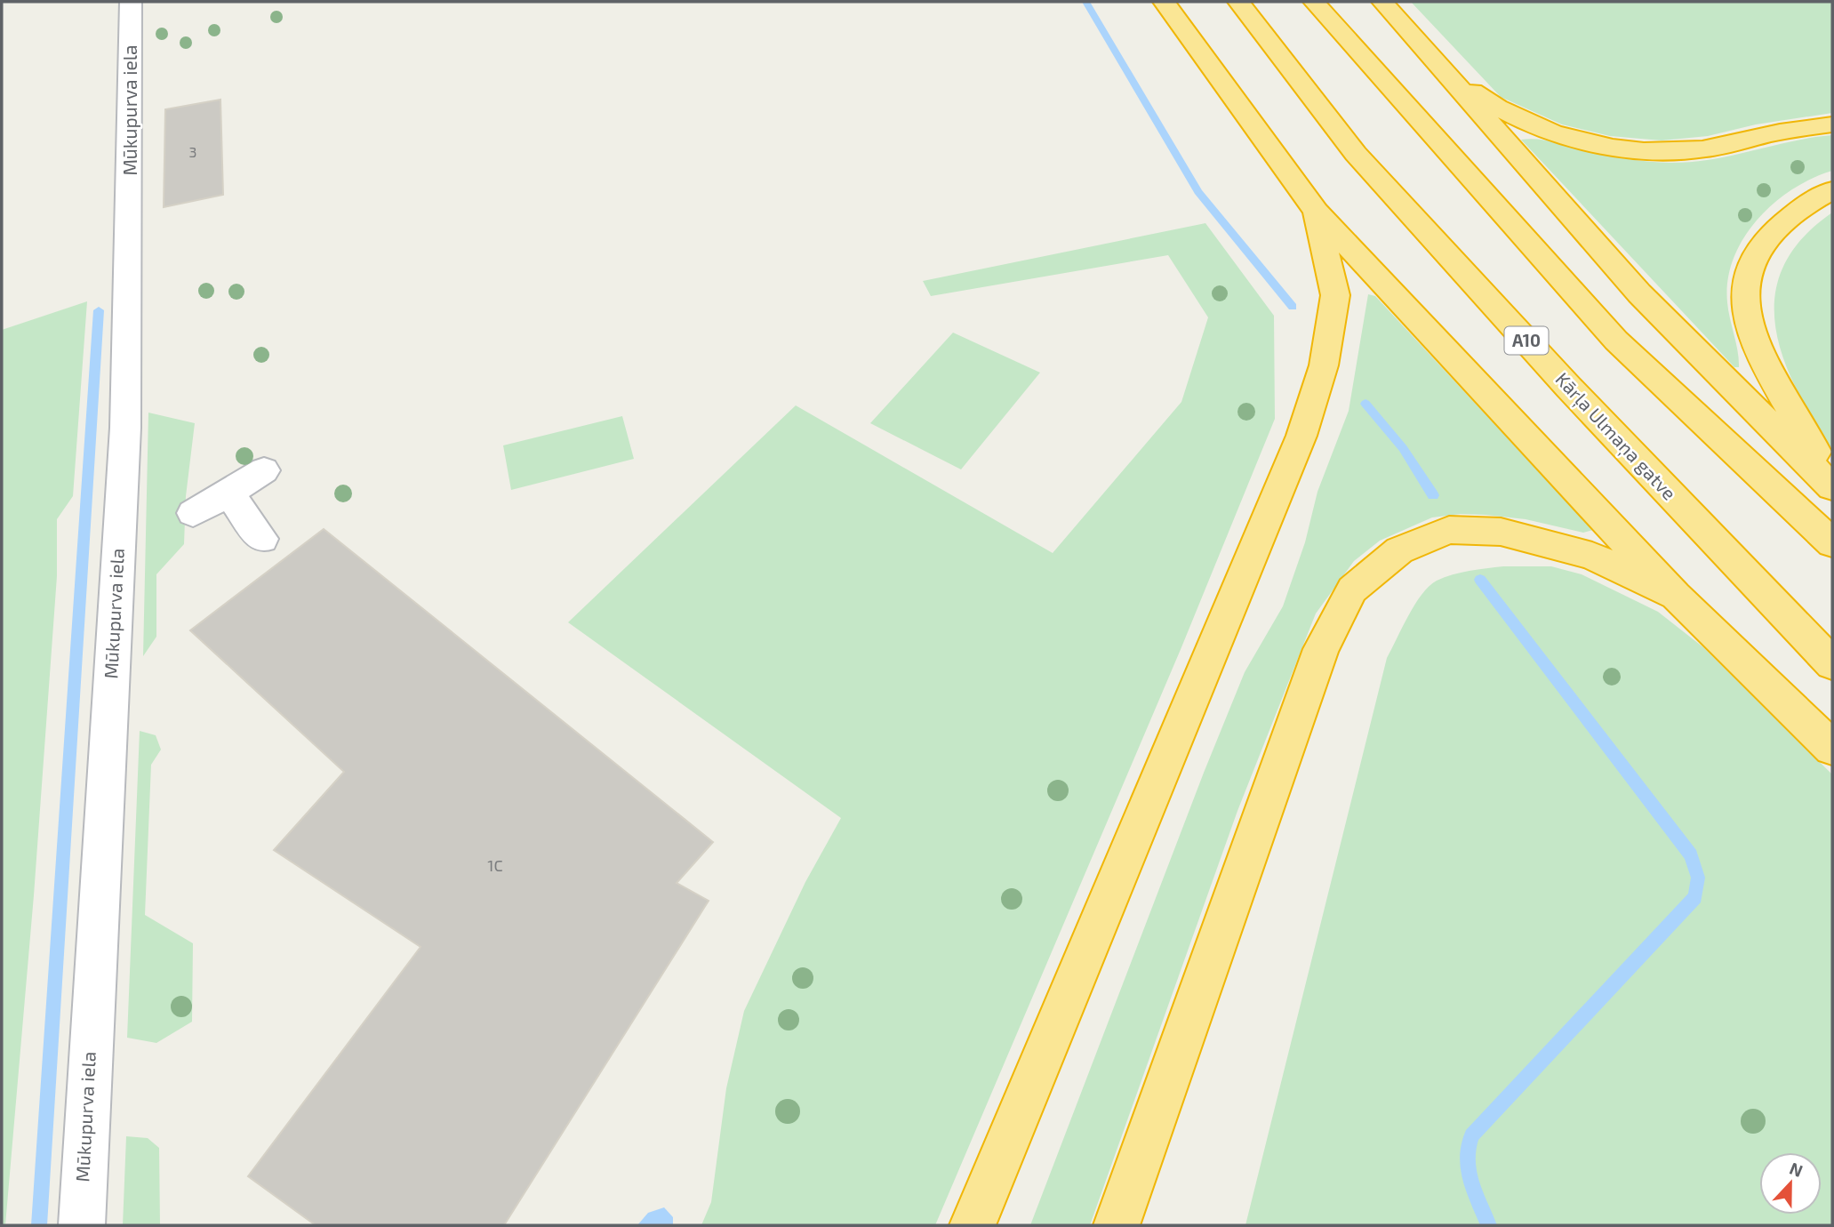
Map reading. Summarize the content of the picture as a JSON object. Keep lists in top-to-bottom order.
{
  "streets": {
    "highway": ["A10", "Kārļa Ulmaņa gatve"],
    "street": ["Mūkupurva iela"]
  },
  "house_numbers": ["3", "1C"],
  "north": "top"
}
